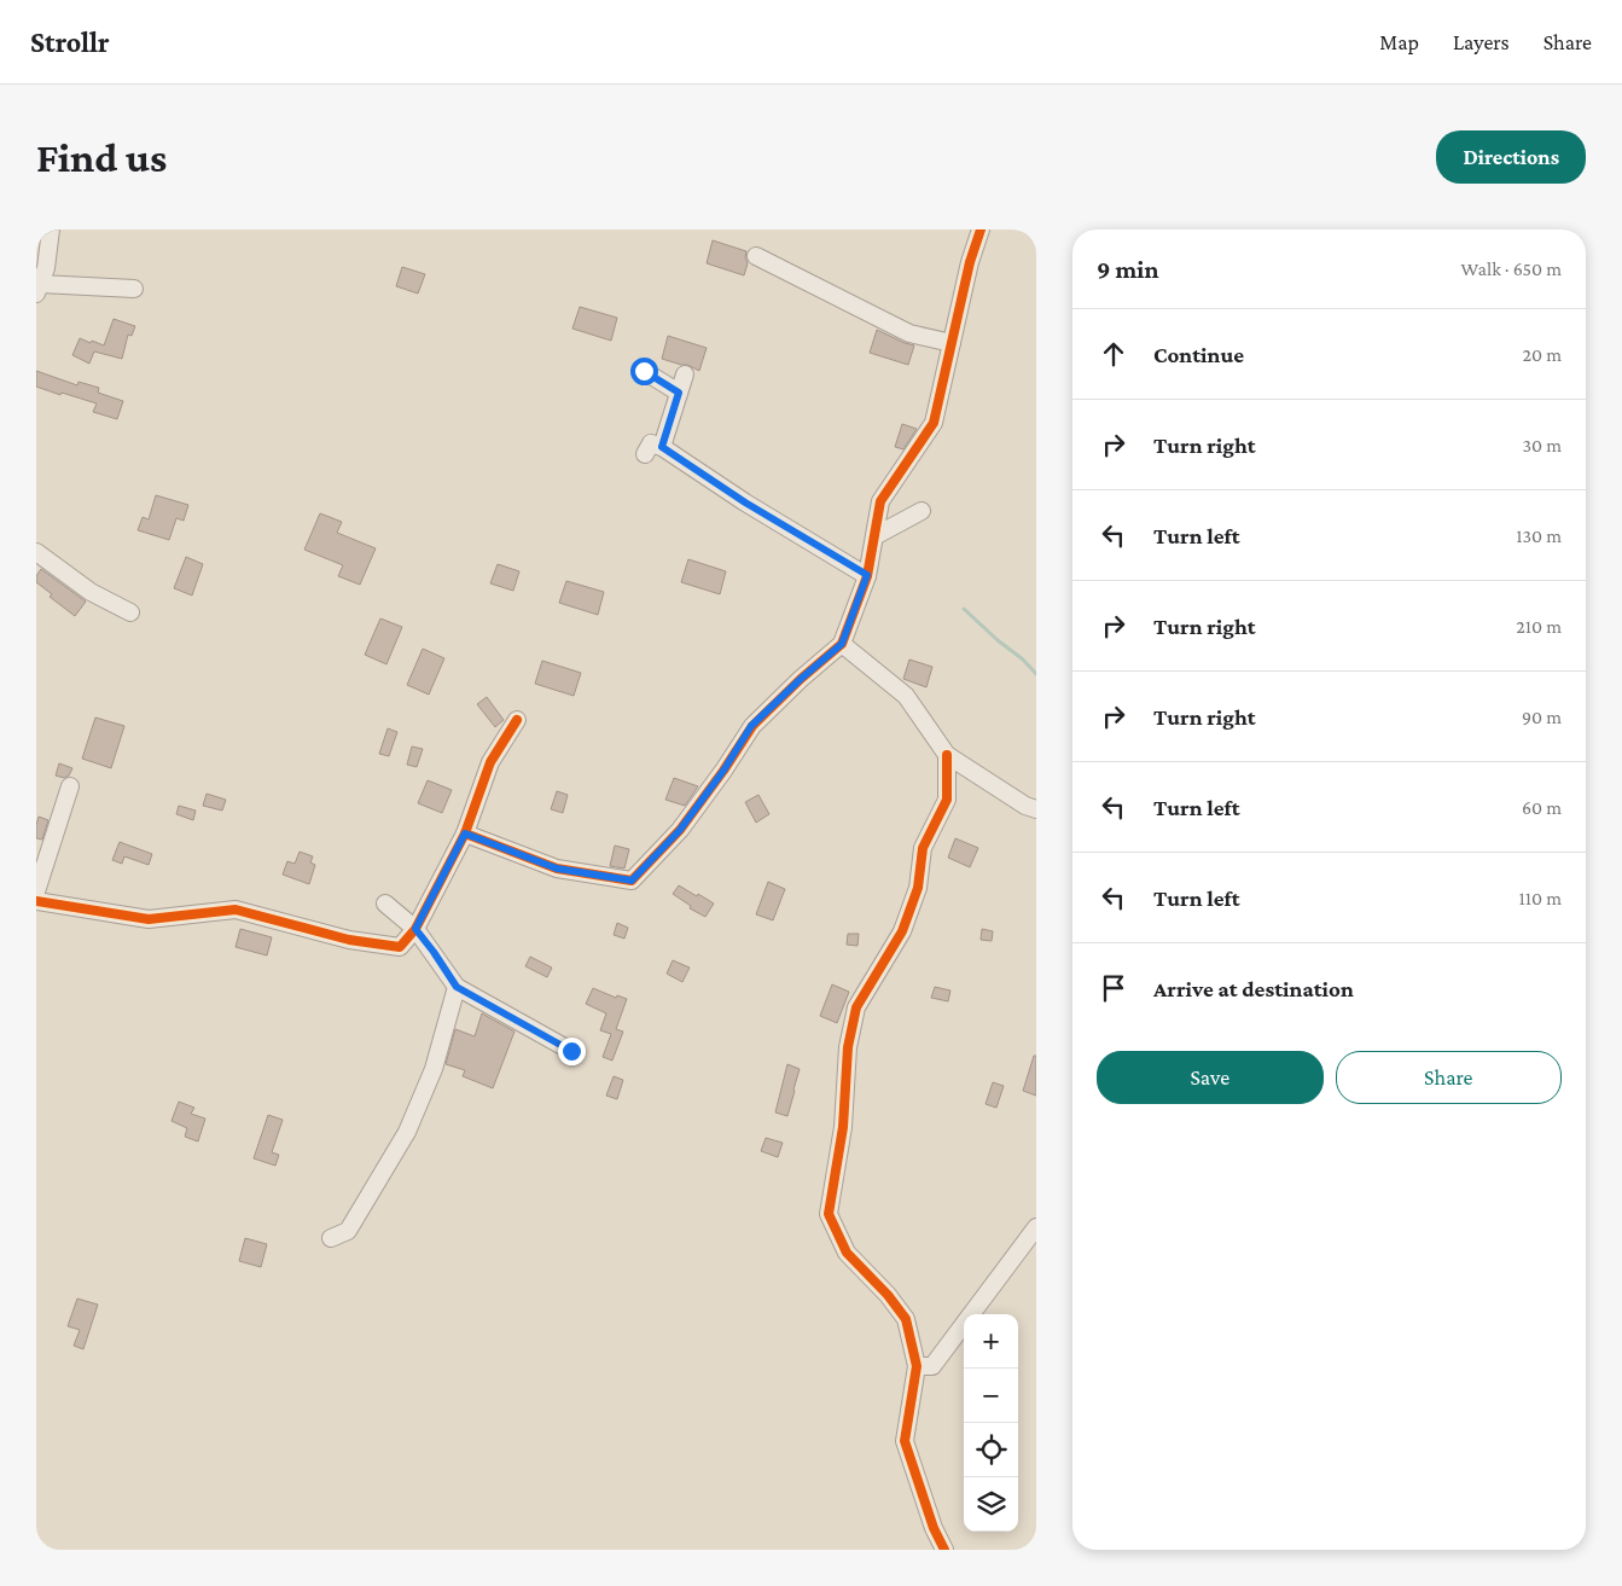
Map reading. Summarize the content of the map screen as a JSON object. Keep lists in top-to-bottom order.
{
  "page": {
    "header": "Strollr",
    "nav": ["Map", "Layers", "Share"],
    "buttons": [
      "Directions",
      ["Save", "Share"]
    ],
    "title": "Find us",
    "heading": ["9 min", "Walk · 650 m"],
    "list": [
      ["Continue", "20 m"],
      ["Turn right", "30 m"],
      ["Turn left", "130 m"],
      ["Turn right", "210 m"],
      ["Turn right", "90 m"],
      ["Turn left", "60 m"],
      ["Turn left", "110 m"],
      "Arrive at destination"
    ],
    "map_buttons": ["+", "−"]
  }
}
